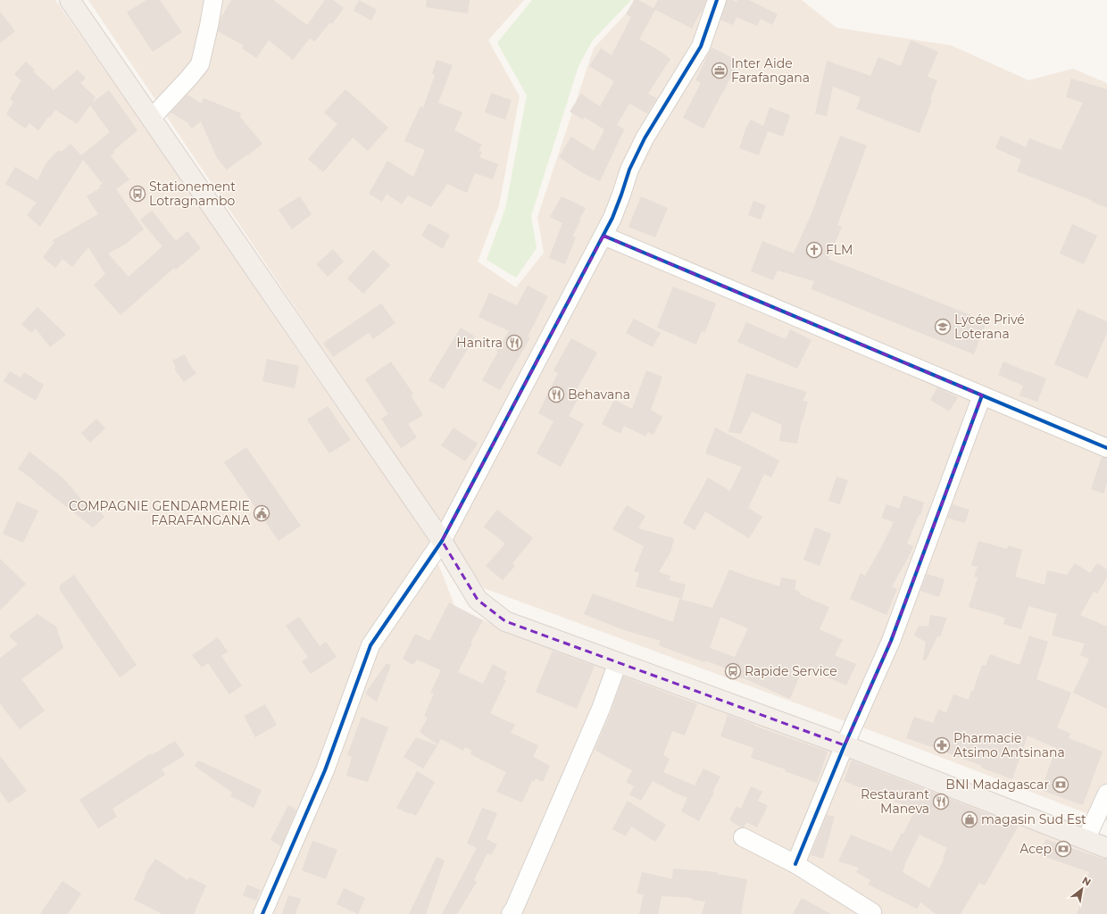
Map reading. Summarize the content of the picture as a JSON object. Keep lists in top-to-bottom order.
{
  "places": {
    "office": ["Inter Aide Farafangana"],
    "bus stop": ["Stationement Lotragnambo", "Rapide Service"],
    "church": ["FLM"],
    "school or university": ["Lycée Privé Loterana"],
    "restaurant": ["Hanitra", "Behavana", "Restaurant Maneva"],
    "public building": ["COMPAGNIE GENDARMERIE FARAFANGANA"],
    "pharmacy": ["Pharmacie Atsimo Antsinana"],
    "bank": ["BNI Madagascar", "Acep"],
    "shop": ["magasin Sud Est"]
  },
  "north": "top right"
}
